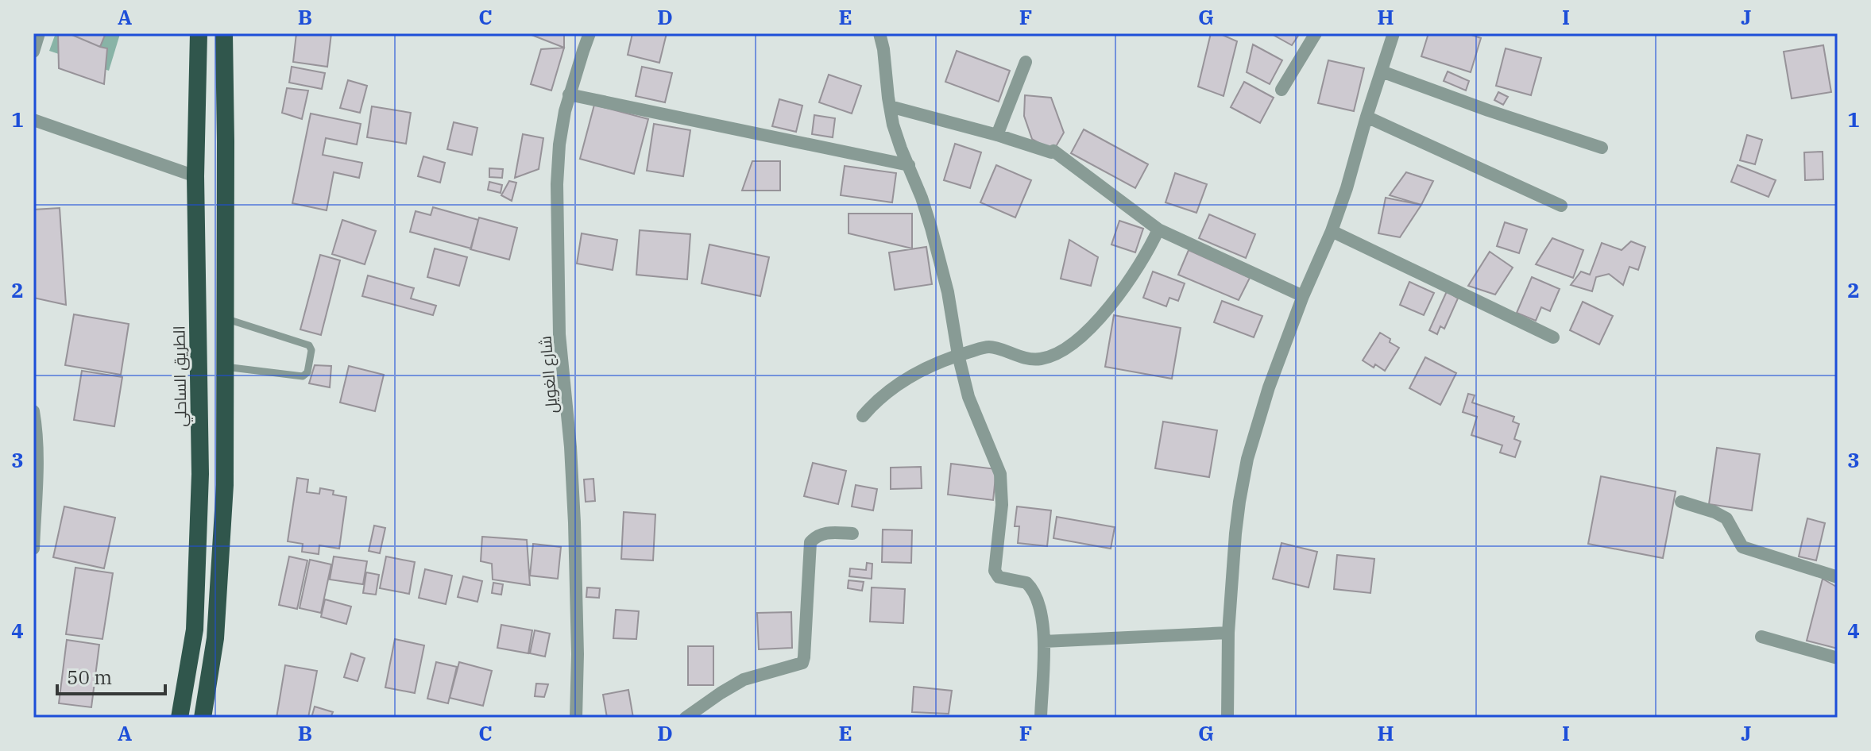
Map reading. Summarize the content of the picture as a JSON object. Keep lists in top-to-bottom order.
{
  "streets": {
    "highway": ["الطريق الساحلي"],
    "street": ["شارع الغويل"]
  },
  "scale_bar": "50 m",
  "grid": {
    "columns": [
      "A",
      "B",
      "C",
      "D",
      "E",
      "F",
      "G",
      "H",
      "I",
      "J"
    ],
    "rows": [
      "1",
      "2",
      "3",
      "4"
    ]
  }
}
